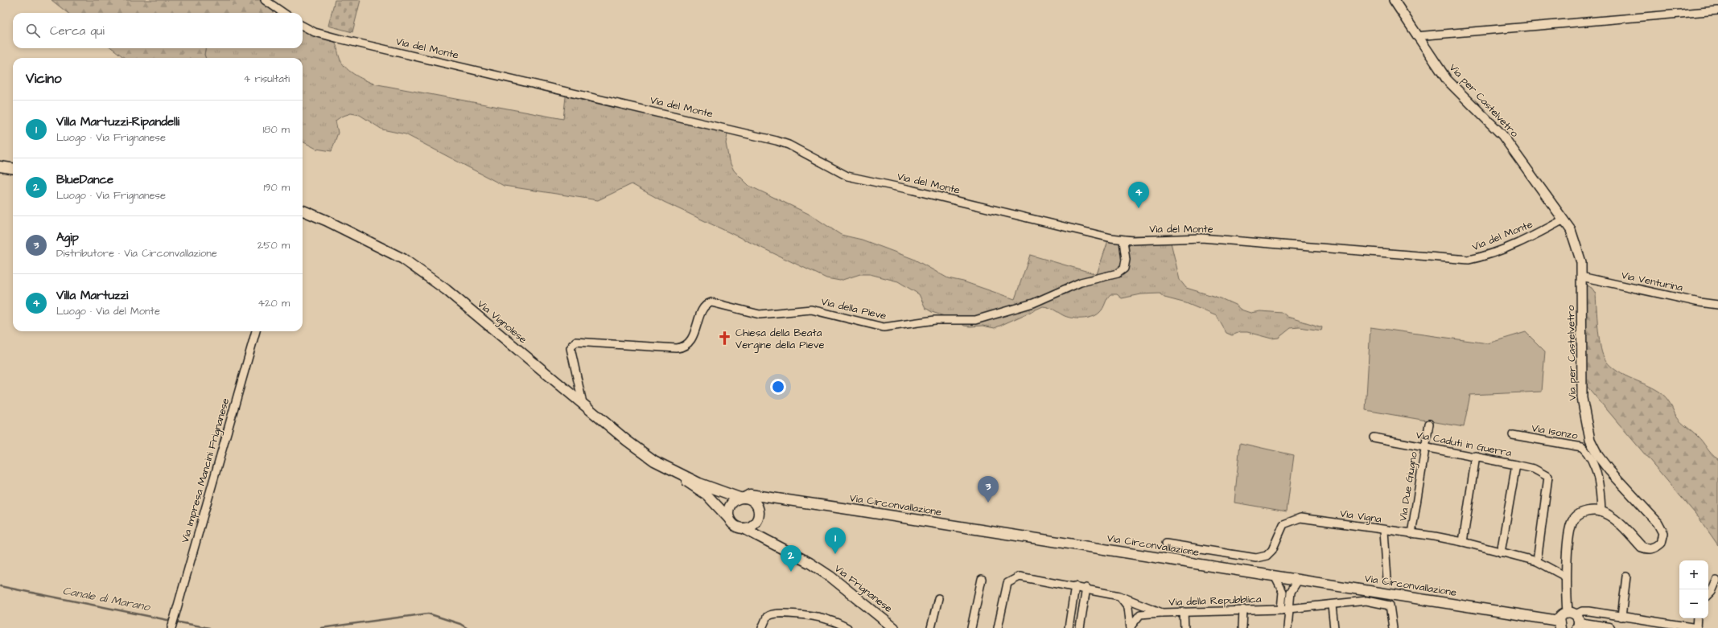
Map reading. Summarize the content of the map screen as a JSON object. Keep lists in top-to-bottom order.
{
  "streets": {
    "main road": ["Via Vignolese", "Via Circonvallazione", "Via Frignanese"],
    "street": [
      "Via del Monte",
      "Via per Castelvetro",
      "Via Venturina",
      "Via della Pieve",
      "Via Isonzo",
      "Via Caduti in Guerra",
      "Via Impresa Mancini Frignanese",
      "Via Due Giugno",
      "Via Vigna",
      "Via della Repubblica"
    ]
  },
  "crossings": [
    ["Via del Monte", "Via per Castelvetro"],
    ["Via del Monte", "Via della Pieve"],
    ["Via per Castelvetro", "Via Venturina"],
    ["Via per Castelvetro", "Via Isonzo"],
    ["Via per Castelvetro", "Via Vigna"],
    ["Via della Pieve", "Via Vignolese"],
    ["Via Vignolese", "Via Circonvallazione"],
    ["Via Caduti in Guerra", "Via Due Giugno"],
    ["Via Caduti in Guerra", "Via Vigna"],
    ["Via Due Giugno", "Via Vigna"],
    ["Via Circonvallazione", "Via Frignanese"]
  ],
  "water": ["Canale di Marano"],
  "places": {
    "church": ["Chiesa della Beata Vergine della Pieve"]
  },
  "page": {
    "search": "Cerca qui",
    "heading": ["Vicino", "4 risultati"],
    "list": [
      {
        "mark": "1",
        "name": "Villa Martuzzi-Ripandelli",
        "note": "Luogo · Via Frignanese",
        "value": "180 m"
      },
      {
        "mark": "2",
        "name": "BlueDance",
        "note": "Luogo · Via Frignanese",
        "value": "190 m"
      },
      {
        "mark": "3",
        "name": "Agip",
        "note": "Distributore · Via Circonvallazione",
        "value": "250 m"
      },
      {
        "mark": "4",
        "name": "Villa Martuzzi",
        "note": "Luogo · Via del Monte",
        "value": "420 m"
      }
    ],
    "pins": [
      "4",
      "3",
      "1",
      "2"
    ],
    "map_buttons": ["+", "−"]
  }
}
